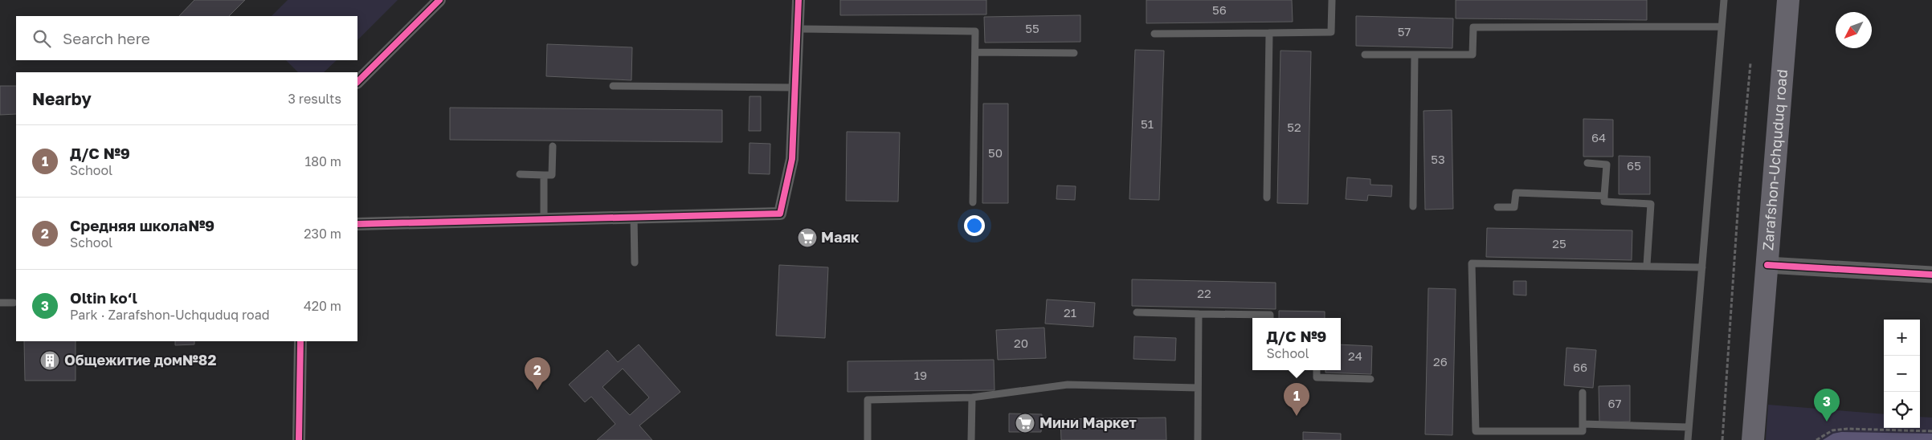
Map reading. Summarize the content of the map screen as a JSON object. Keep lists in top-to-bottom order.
{
  "streets": {
    "highway": ["Zarafshon-Uchquduq road"]
  },
  "places": {
    "supermarket": ["Маяк", "Мини Маркет"],
    "building": ["Общежитие дом№82"]
  },
  "house_numbers": [
    "56",
    "55",
    "57",
    "51",
    "52",
    "64",
    "50",
    "53",
    "65",
    "25",
    "22",
    "21",
    "20",
    "24",
    "26",
    "66",
    "19",
    "67"
  ],
  "north": "bottom left",
  "page": {
    "search": "Search here",
    "heading": ["Nearby", "3 results"],
    "list": [
      {
        "mark": "1",
        "name": "Д/С №9",
        "note": "School",
        "value": "180 m"
      },
      {
        "mark": "2",
        "name": "Средняя школа№9",
        "note": "School",
        "value": "230 m"
      },
      {
        "mark": "3",
        "name": "Oltin ko‘l",
        "note": "Park · Zarafshon-Uchquduq road",
        "value": "420 m"
      }
    ],
    "popup": ["Д/С №9", "School"],
    "map_buttons": ["+", "−"],
    "pins": ["2", "1", "3"]
  }
}
